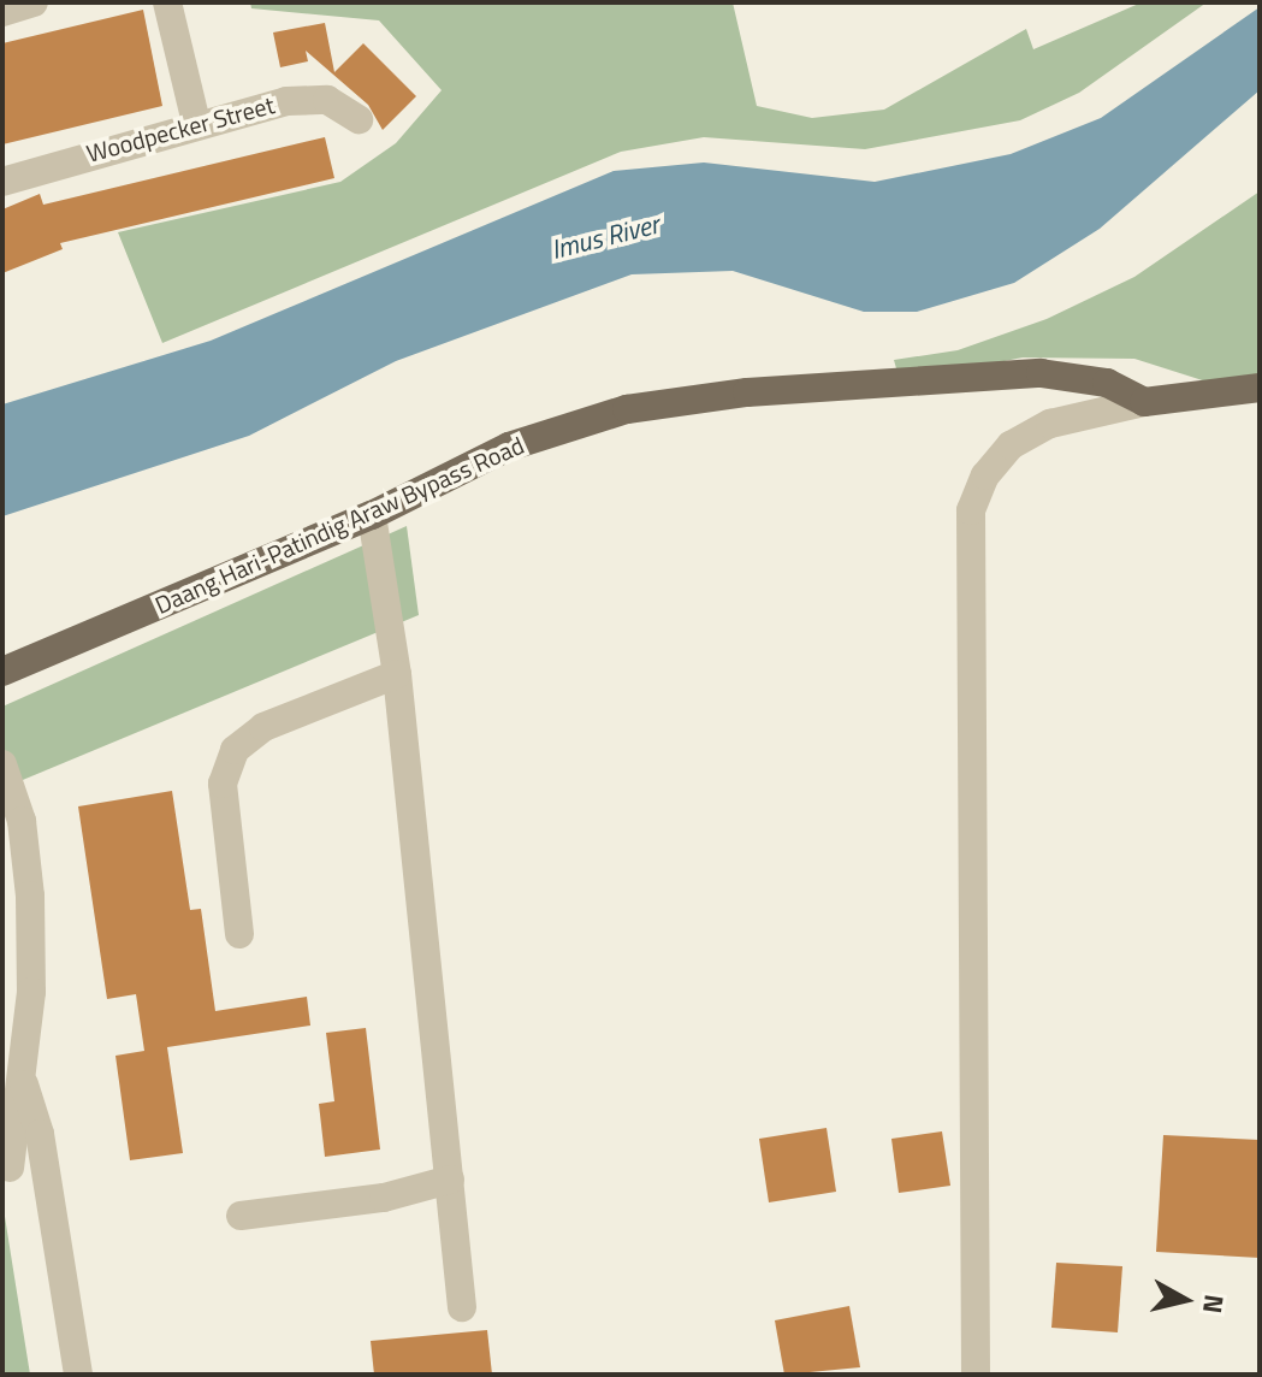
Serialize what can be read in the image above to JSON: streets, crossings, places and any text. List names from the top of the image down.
{
  "streets": {
    "main road": ["Daang Hari-Patindig Araw Bypass Road"],
    "street": ["Woodpecker Street"]
  },
  "water": ["Imus River"],
  "north": "right"
}
